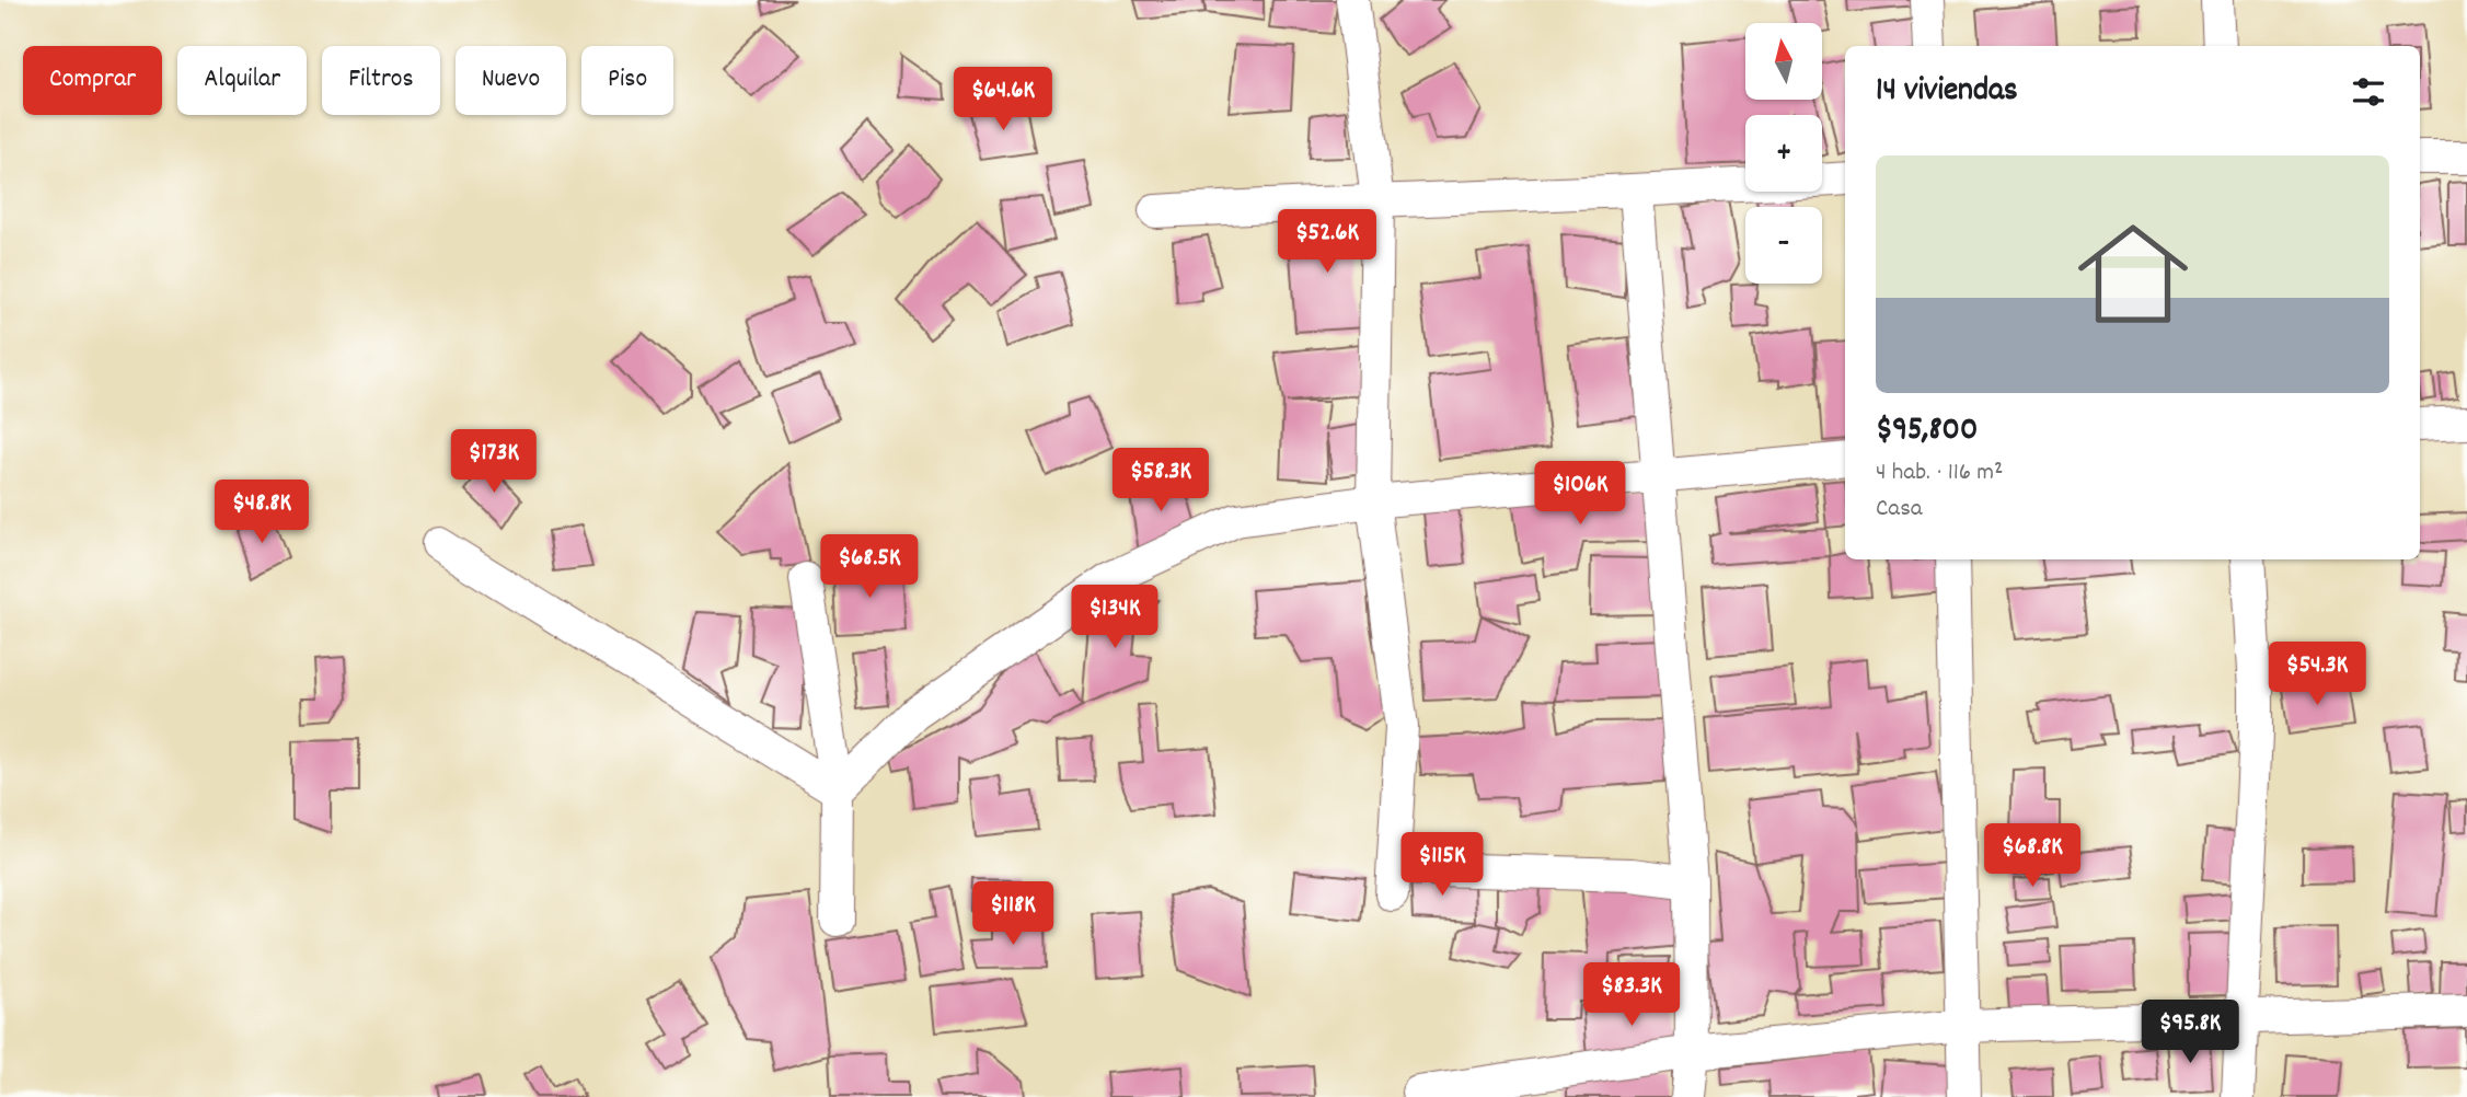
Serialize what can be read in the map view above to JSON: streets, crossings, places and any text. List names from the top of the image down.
{
  "north": "top",
  "page": {
    "map_buttons": ["+", "−"],
    "chip": [
      "Comprar",
      "Alquilar",
      "Filtros",
      "Nuevo",
      "Piso"
    ],
    "heading": "14 viviendas",
    "price": [
      "$64.6K",
      "$52.6K",
      "$173K",
      "$58.3K",
      "$106K",
      "$48.8K",
      "$68.5K",
      "$134K",
      "$54.3K",
      "$68.8K",
      "$115K",
      "$118K",
      "$83.3K",
      "$95.8K"
    ],
    "list": [
      {
        "name": "$95,800",
        "note": "4 hab. · 116 m² · Casa"
      }
    ]
  }
}
